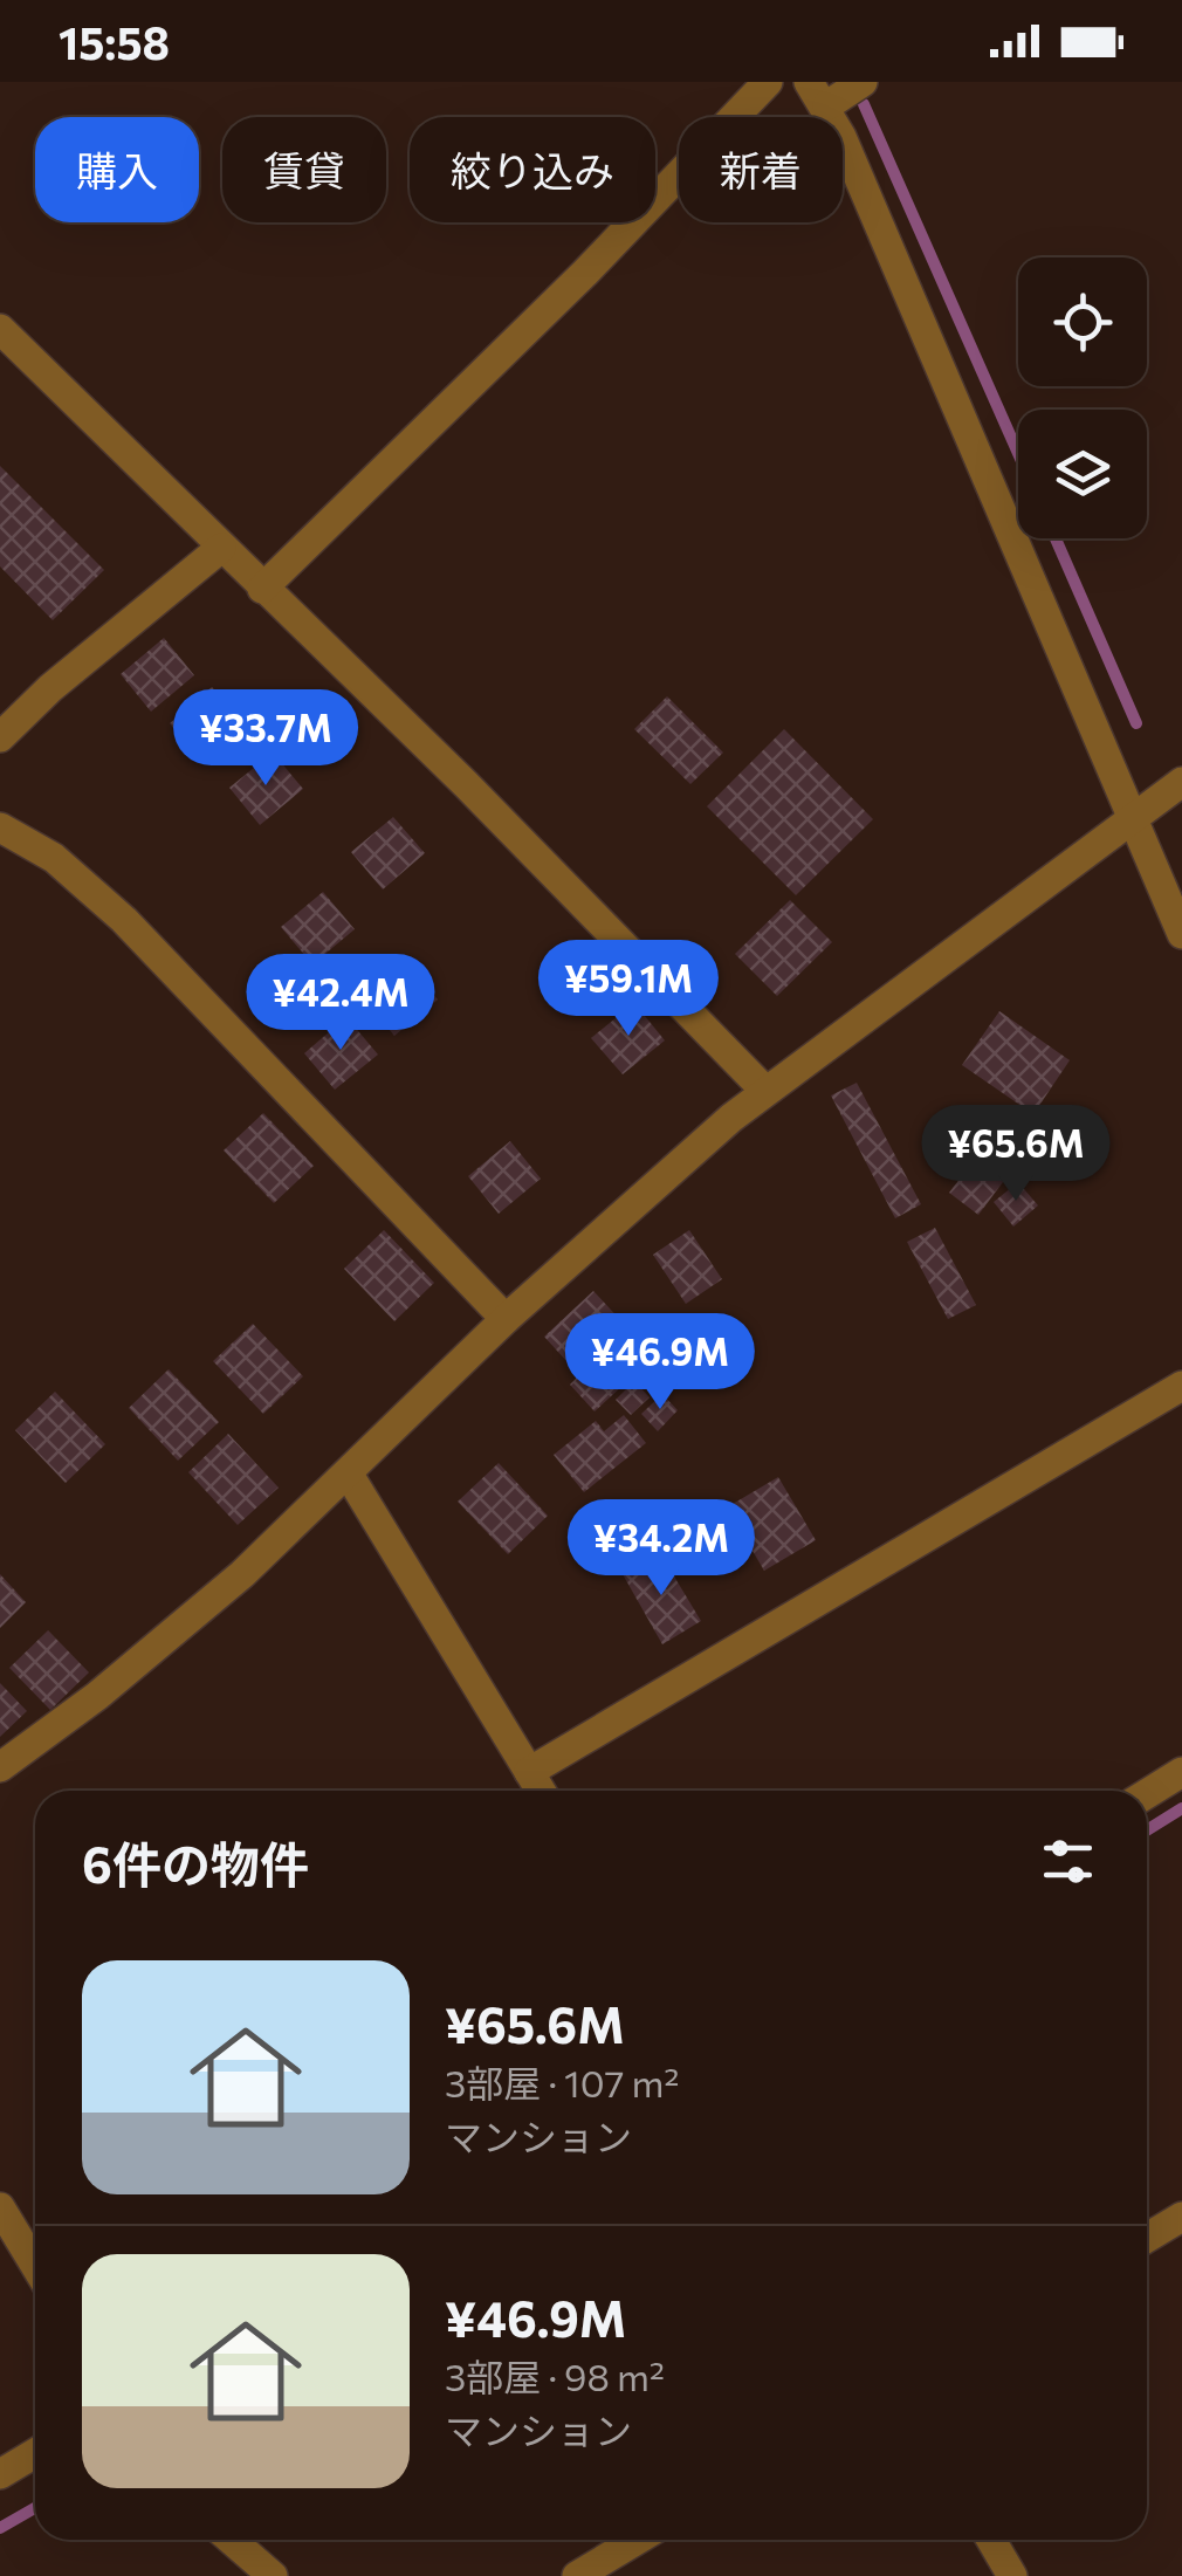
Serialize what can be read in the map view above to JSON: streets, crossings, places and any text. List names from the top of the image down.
{
  "page": {
    "status": "15:58",
    "chip": [
      "購入",
      "賃貸",
      "絞り込み",
      "新着"
    ],
    "price": [
      "¥33.7M",
      "¥59.1M",
      "¥42.4M",
      "¥65.6M",
      "¥46.9M",
      "¥34.2M"
    ],
    "heading": "6件の物件",
    "list": [
      {
        "name": "¥65.6M",
        "note": "3部屋 · 107 m² · マンション"
      },
      {
        "name": "¥46.9M",
        "note": "3部屋 · 98 m² · マンション"
      }
    ]
  }
}
